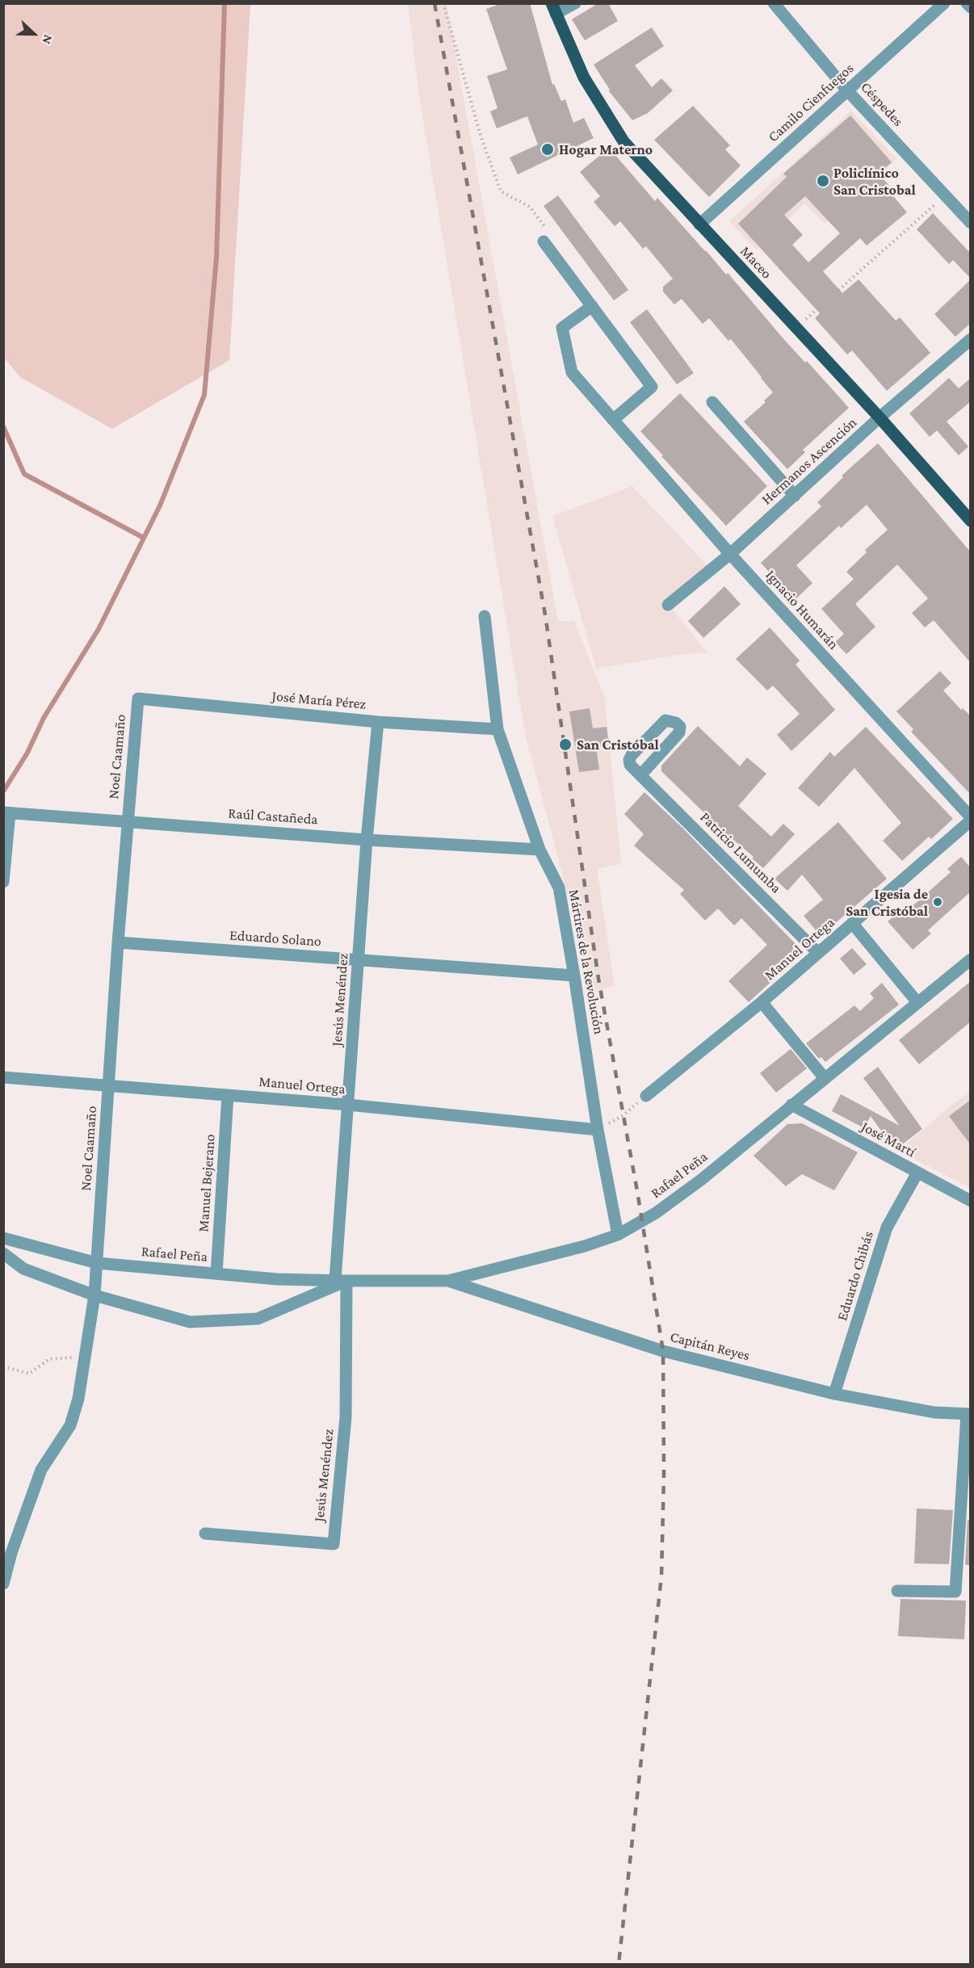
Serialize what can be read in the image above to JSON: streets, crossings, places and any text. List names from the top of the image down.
{
  "streets": {
    "main road": ["Maceo"],
    "street": [
      "Camilo Cienfuegos",
      "Céspedes",
      "Hermanos Ascención",
      "Ignacio Humarán",
      "José María Pérez",
      "Noel Caamaño",
      "Raúl Castañeda",
      "Patricio Lumumba",
      "Eduardo Solano",
      "Manuel Ortega",
      "Mártires de la Revolución",
      "Jesús Menéndez",
      "José Martí",
      "Rafael Peña",
      "Manuel Bejerano",
      "Eduardo Chibás",
      "Capitán Reyes"
    ]
  },
  "crossings": [
    ["Camilo Cienfuegos", "Céspedes"],
    ["Camilo Cienfuegos", "Maceo"],
    ["Maceo", "Hermanos Ascención"],
    ["Hermanos Ascención", "Ignacio Humarán"],
    ["Ignacio Humarán", "Manuel Ortega"],
    ["José María Pérez", "Noel Caamaño"],
    ["José María Pérez", "Mártires de la Revolución"],
    ["José María Pérez", "Jesús Menéndez"],
    ["Noel Caamaño", "Raúl Castañeda"],
    ["Noel Caamaño", "Eduardo Solano"],
    ["Noel Caamaño", "Manuel Ortega"],
    ["Noel Caamaño", "Rafael Peña"],
    ["Raúl Castañeda", "Mártires de la Revolución"],
    ["Raúl Castañeda", "Jesús Menéndez"],
    ["Patricio Lumumba", "Manuel Ortega"],
    ["Eduardo Solano", "Mártires de la Revolución"],
    ["Eduardo Solano", "Jesús Menéndez"],
    ["Manuel Ortega", "Mártires de la Revolución"],
    ["Manuel Ortega", "Jesús Menéndez"],
    ["Manuel Ortega", "Manuel Bejerano"],
    ["Mártires de la Revolución", "Rafael Peña"],
    ["Jesús Menéndez", "Rafael Peña"],
    ["José Martí", "Rafael Peña"],
    ["José Martí", "Eduardo Chibás"],
    ["Rafael Peña", "Manuel Bejerano"],
    ["Rafael Peña", "Capitán Reyes"],
    ["Eduardo Chibás", "Capitán Reyes"]
  ],
  "places": [
    "Hogar Materno",
    "Policlínico San Cristobal",
    "San Cristóbal",
    "Igesia de San Cristóbal"
  ],
  "north": "right"
}
